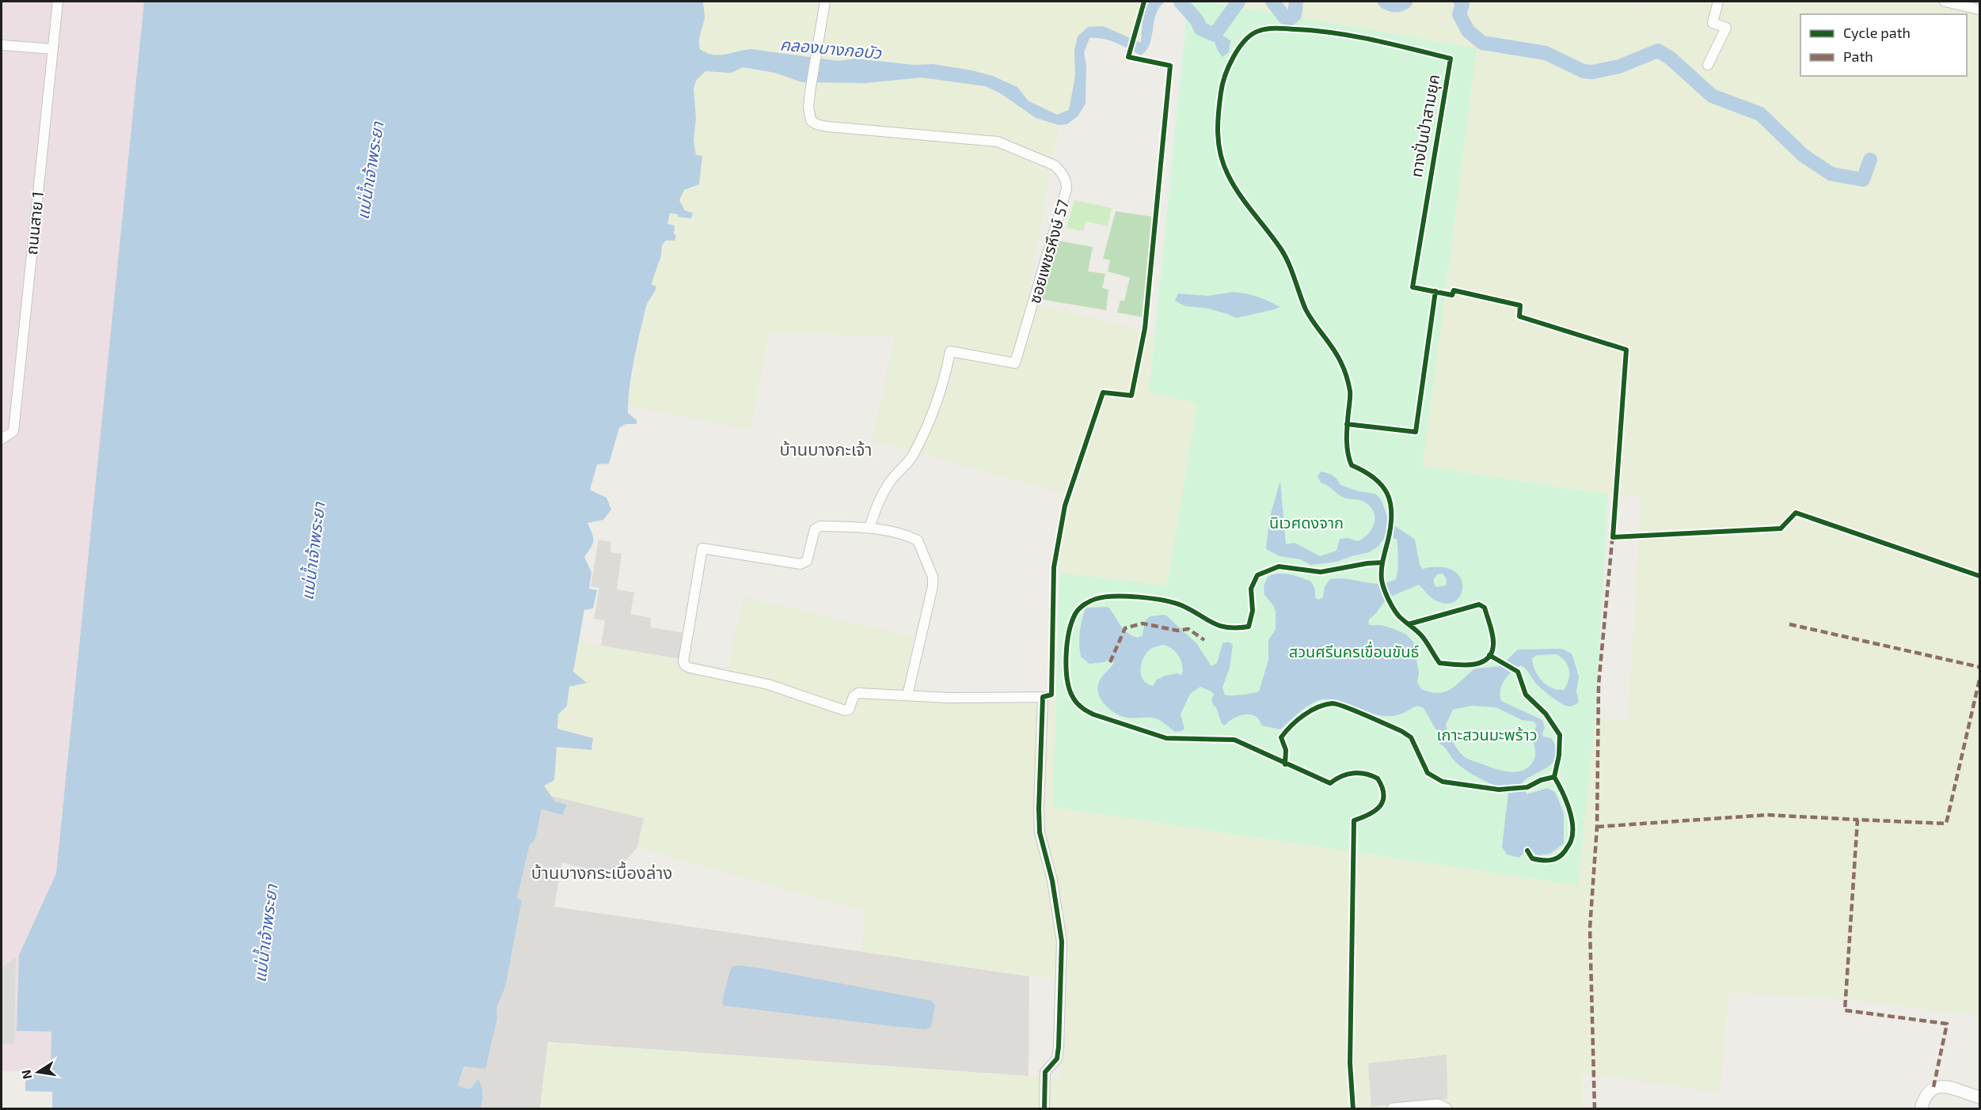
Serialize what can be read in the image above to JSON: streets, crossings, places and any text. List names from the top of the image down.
{
  "streets": {
    "street": ["ถนนสาย 1", "ซอยเพชรหึงษ์ 57"],
    "cycle path": ["ทางปั่นป่าสามยุค"]
  },
  "districts": ["บ้านบางกะเจ้า", "บ้านบางกระเบื้องล่าง"],
  "water": ["คลองบางกอบัว", "แม่น้ำเจ้าพระยา"],
  "parks": ["นิเวศดงจาก", "สวนศรีนครเขื่อนขันธ์", "เกาะสวนมะพร้าว"],
  "legend": ["Cycle path", "Path"],
  "north": "left"
}
